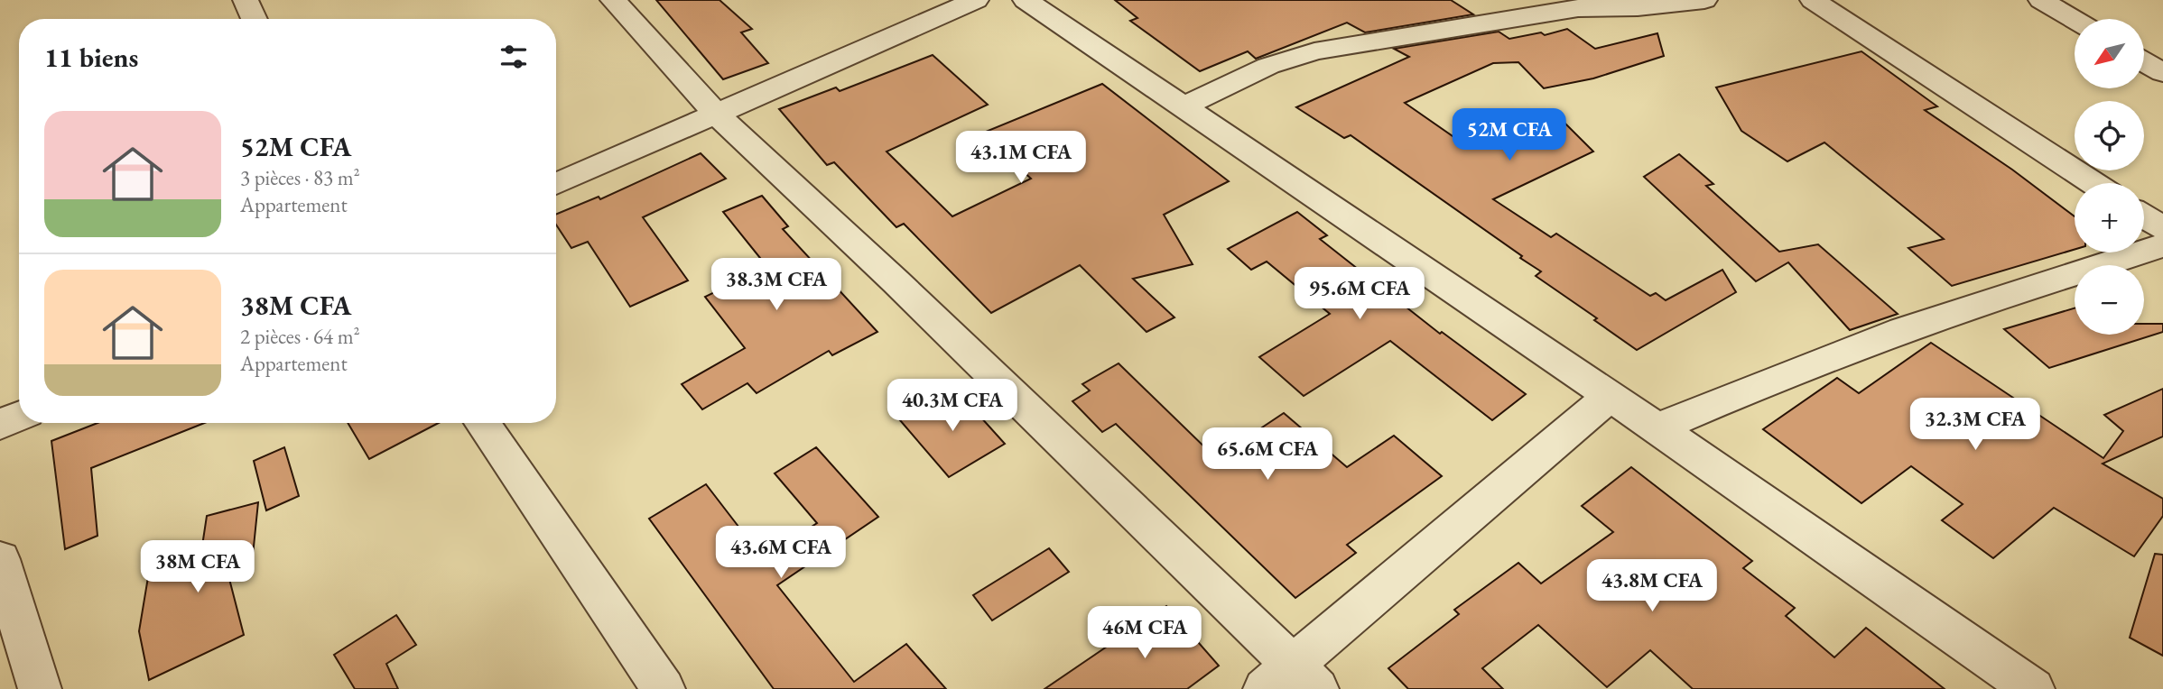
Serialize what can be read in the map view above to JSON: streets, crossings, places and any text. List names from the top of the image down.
{
  "north": "bottom left",
  "page": {
    "map_buttons": ["+", "−"],
    "heading": "11 biens",
    "list": [
      {
        "name": "52M CFA",
        "note": "3 pièces · 83 m² · Appartement"
      },
      {
        "name": "38M CFA",
        "note": "2 pièces · 64 m² · Appartement"
      }
    ],
    "price": [
      "52M CFA",
      "43.1M CFA",
      "38.3M CFA",
      "95.6M CFA",
      "40.3M CFA",
      "32.3M CFA",
      "65.6M CFA",
      "43.6M CFA",
      "38M CFA",
      "43.8M CFA",
      "46M CFA"
    ]
  }
}
